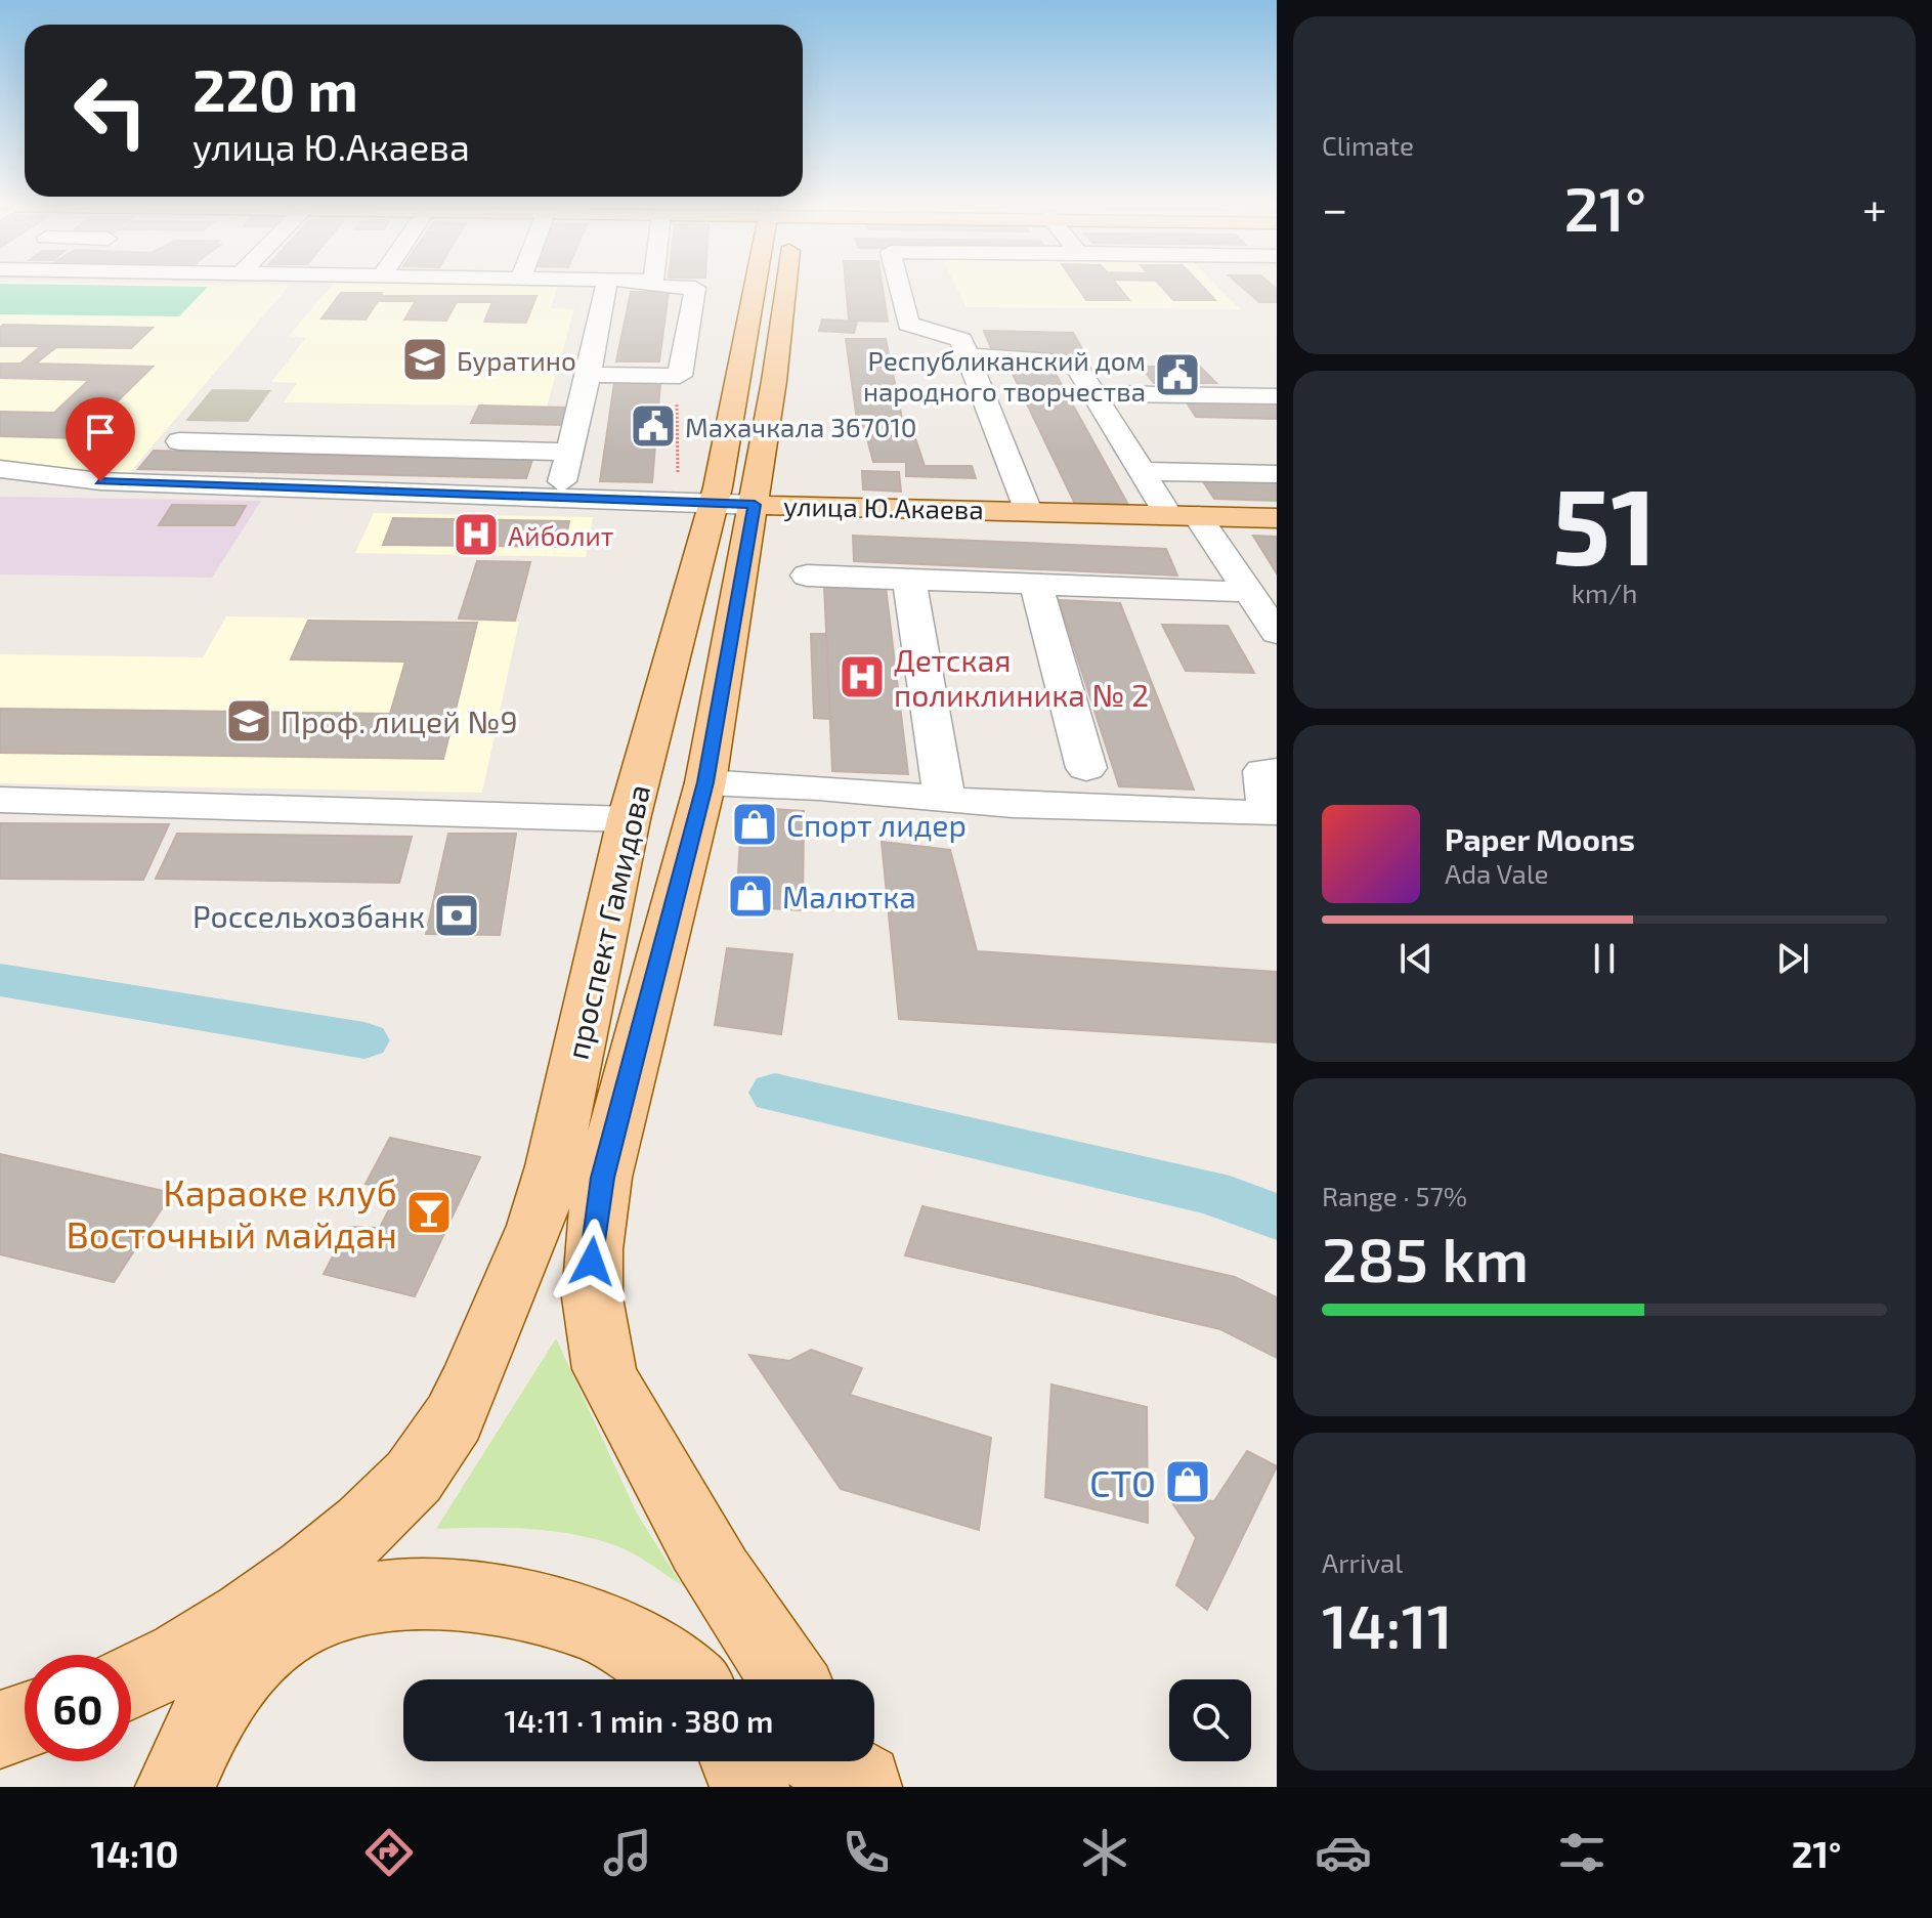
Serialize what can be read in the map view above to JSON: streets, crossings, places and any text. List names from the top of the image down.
{
  "streets": {
    "main road": ["улица Ю.Акаева", "проспект Гамидова"]
  },
  "crossings": [
    ["улица Ю.Акаева", "проспект Гамидова"]
  ],
  "places": {
    "school or university": ["Буратино", "Проф. лицей №9"],
    "public building": ["Республиканский дом народного творчества", "Махачкала 367010"],
    "hospital": ["Айболит", "Детская поликлиника № 2"],
    "shop": ["Спорт лидер", "Малютка", "СТО"],
    "bank": ["Россельхозбанк"],
    "bar": ["Караоке клуб Восточный майдан"]
  },
  "page": {
    "tile": [
      "Climate",
      ["51", "km/h"],
      ["Range · 57%", "285 km"],
      ["Arrival", "14:11"]
    ],
    "turn": ["220 m", "улица Ю.Акаева"],
    "heat": ["−", "21°", "+"],
    "song": ["Paper Moons", "Ada Vale"],
    "limit": "60",
    "trip": "14:11 · 1 min · 380 m",
    "tabs": ["14:10", "21°"]
  }
}
